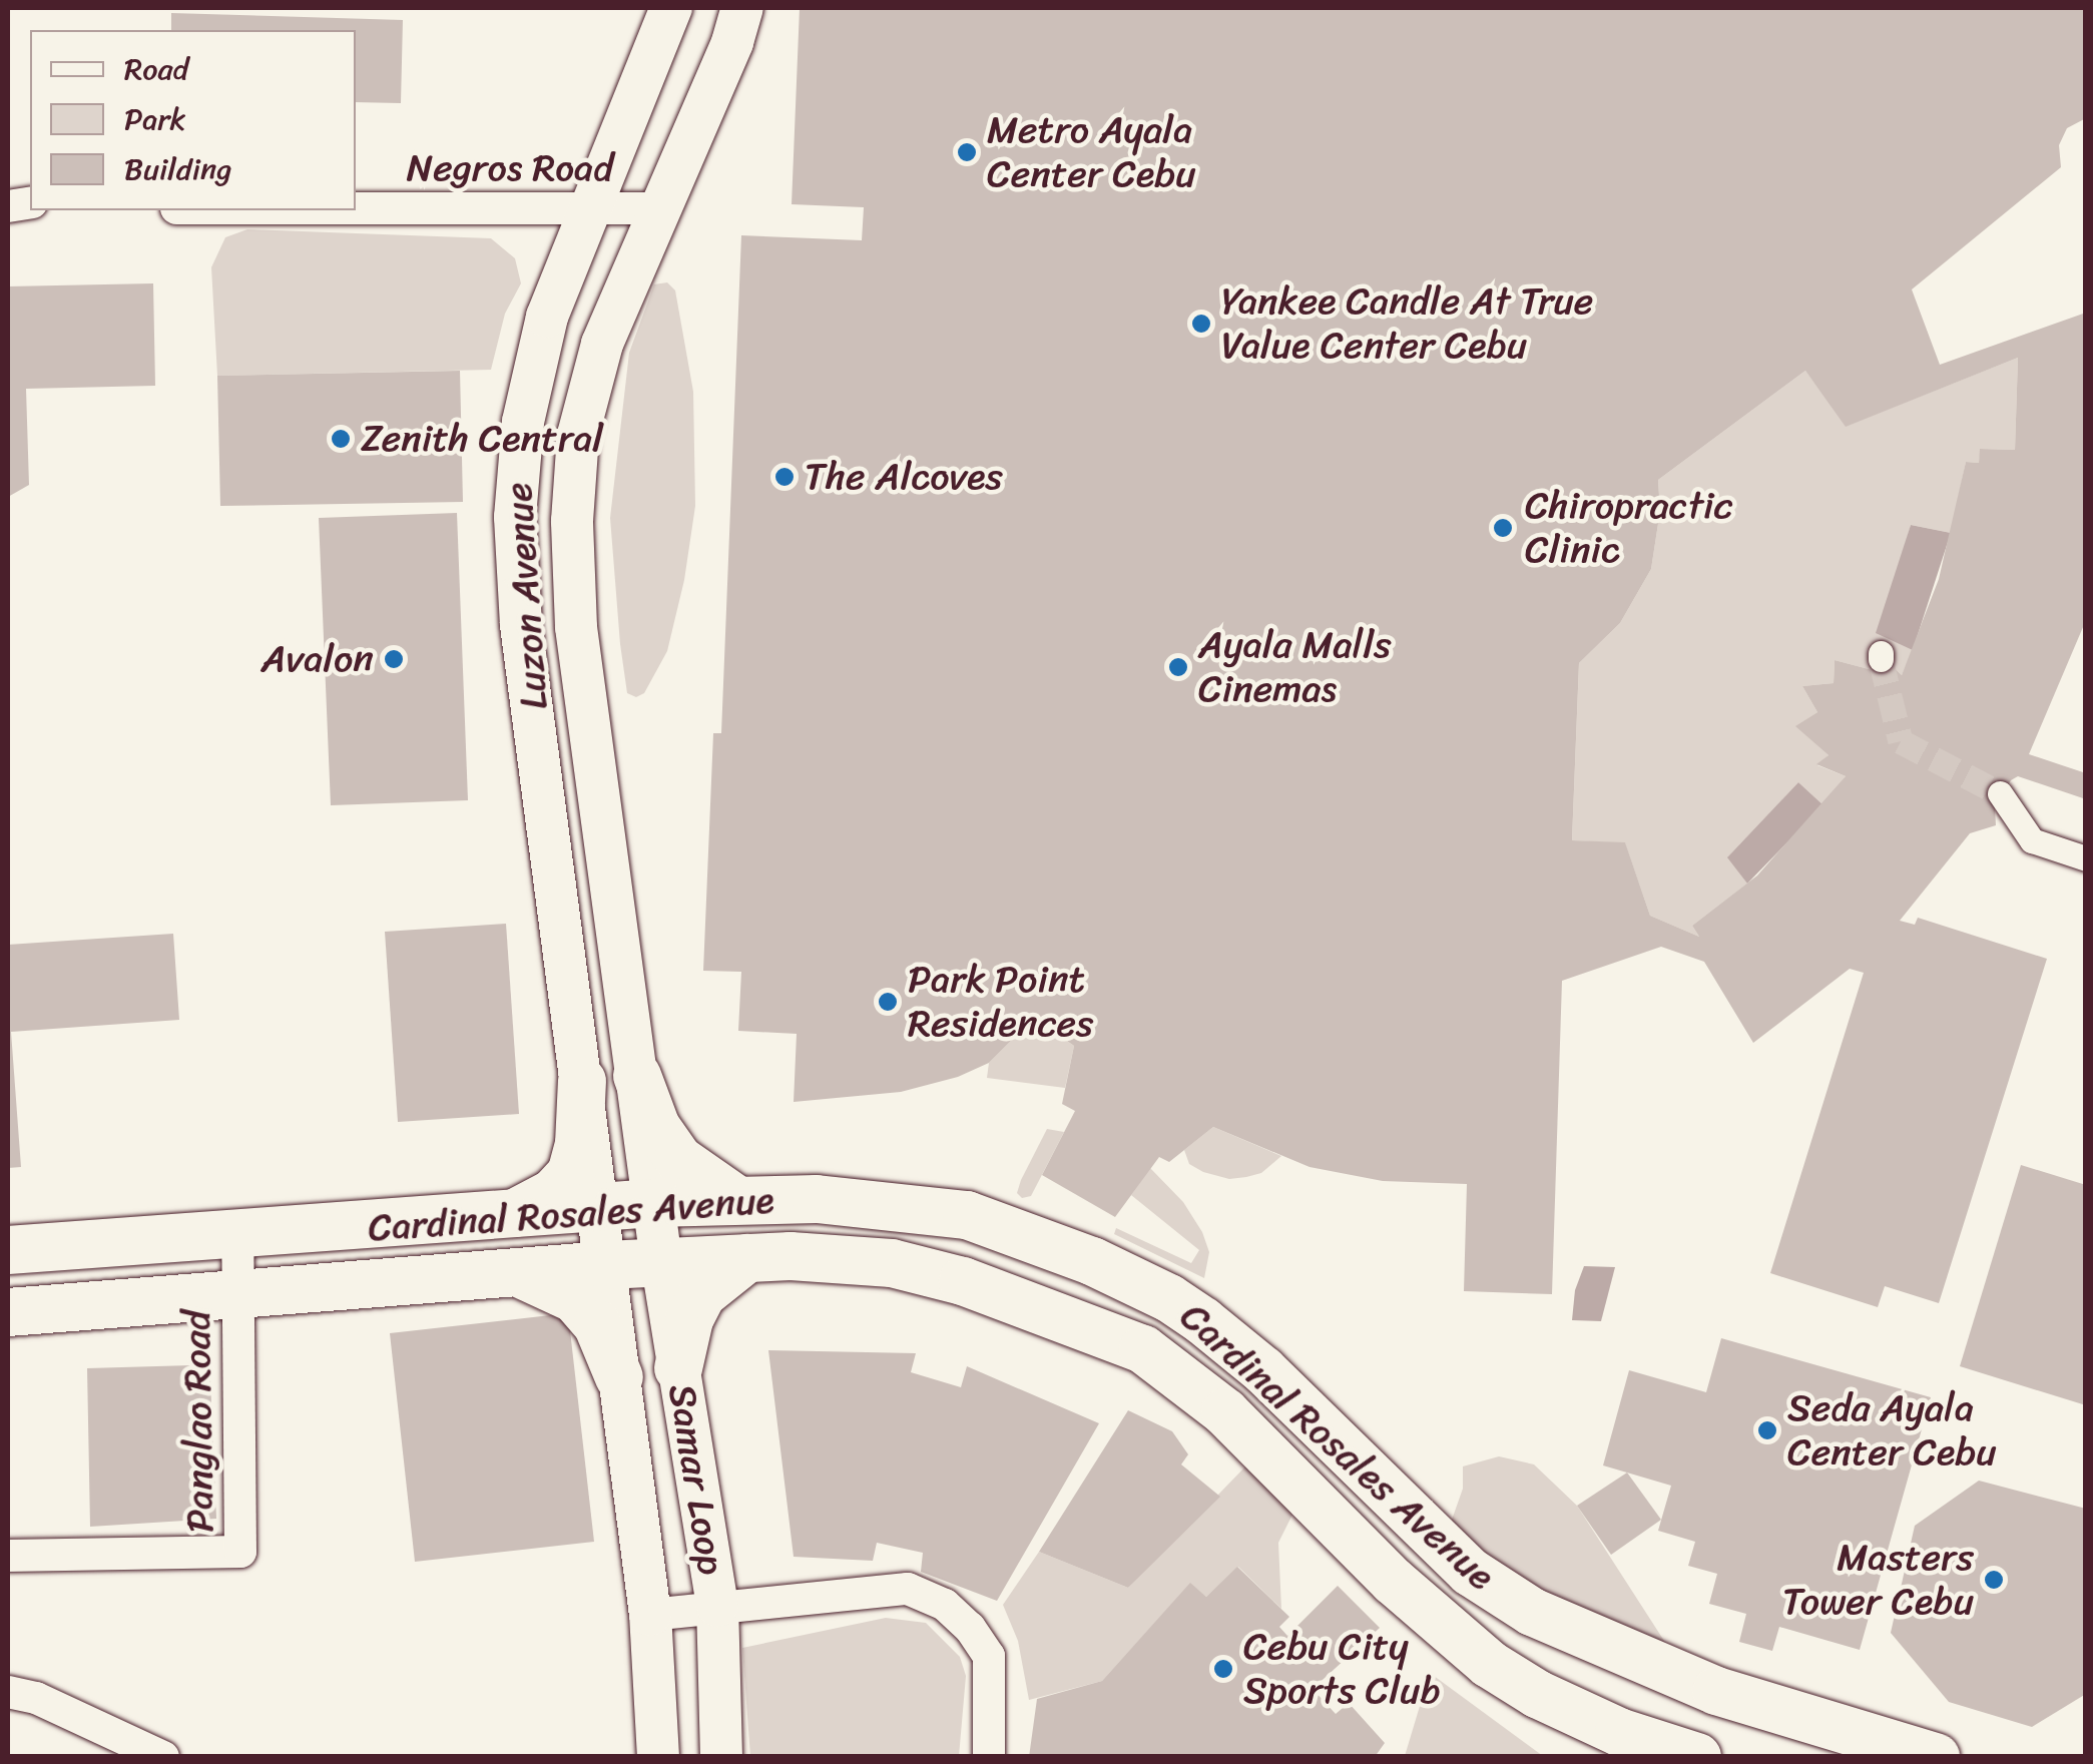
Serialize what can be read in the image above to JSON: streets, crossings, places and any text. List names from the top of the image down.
{
  "streets": {
    "main road": ["Cardinal Rosales Avenue"],
    "street": [
      "Negros Road",
      "Luzon Avenue",
      "Panglao Road",
      "Samar Loop"
    ]
  },
  "crossings": [
    ["Negros Road", "Luzon Avenue"],
    ["Luzon Avenue", "Cardinal Rosales Avenue"],
    ["Luzon Avenue", "Samar Loop"],
    ["Cardinal Rosales Avenue", "Panglao Road"],
    ["Cardinal Rosales Avenue", "Samar Loop"]
  ],
  "places": [
    "Metro Ayala Center Cebu",
    "Yankee Candle At True Value Center Cebu",
    "Zenith Central",
    "The Alcoves",
    "Chiropractic Clinic",
    "Avalon",
    "Ayala Malls Cinemas",
    "Park Point Residences",
    "Seda Ayala Center Cebu",
    "Masters Tower Cebu",
    "Cebu City Sports Club"
  ],
  "legend": ["Road", "Park", "Building"]
}
